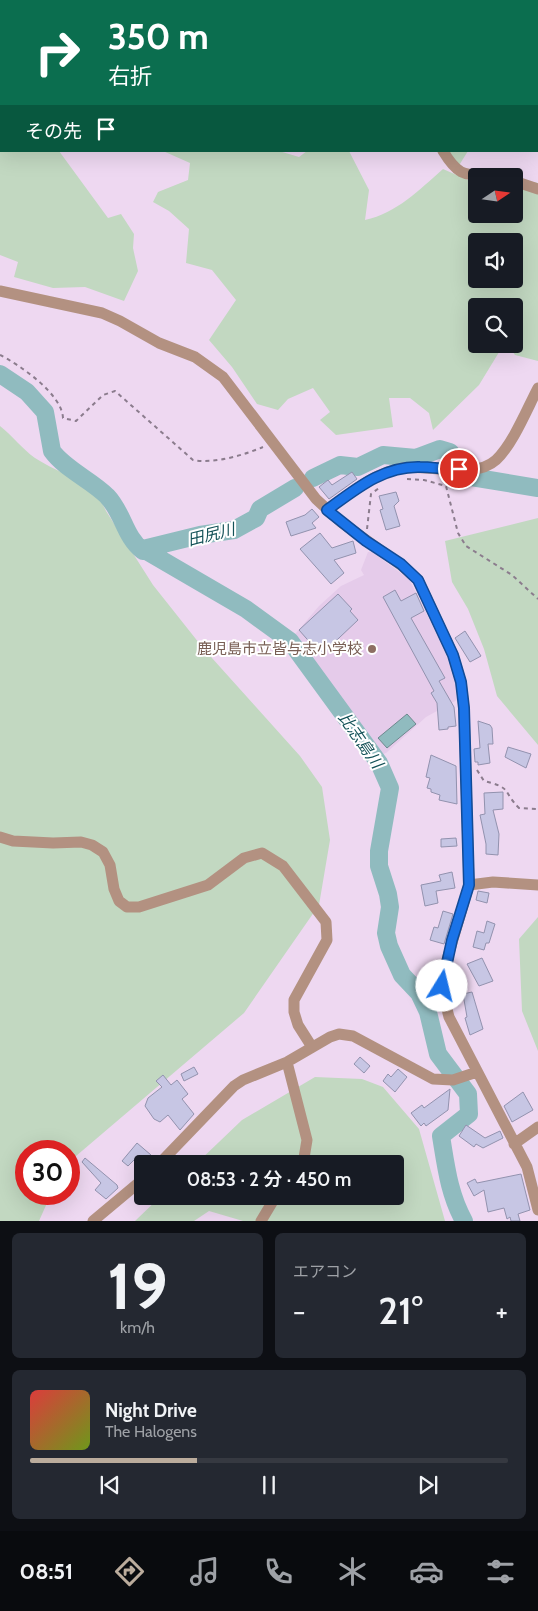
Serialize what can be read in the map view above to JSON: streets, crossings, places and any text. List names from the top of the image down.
{
  "water": ["田尻川", "比志島川"],
  "places": ["鹿児島市立皆与志小学校"],
  "north": "right",
  "page": {
    "turn": ["350 m", "右折"],
    "then": "その先",
    "limit": "30",
    "trip": "08:53 · 2 分 · 450 m",
    "tile": [
      ["19", "km/h"],
      "エアコン"
    ],
    "heat": ["−", "21°", "+"],
    "song": ["Night Drive", "The Halogens"],
    "tabs": "08:51"
  }
}
